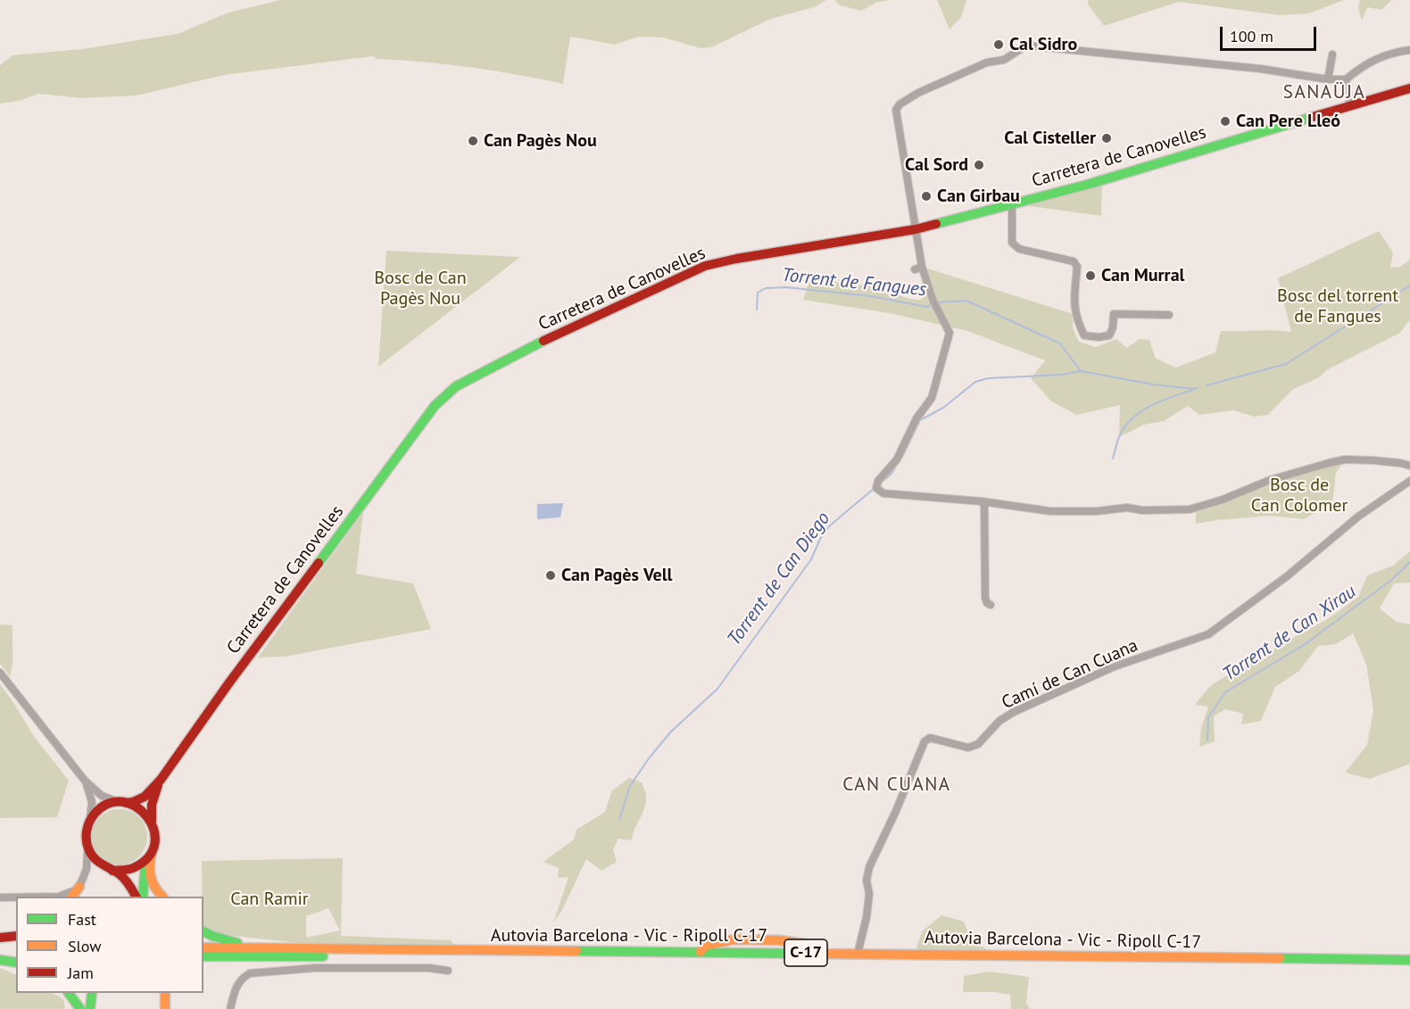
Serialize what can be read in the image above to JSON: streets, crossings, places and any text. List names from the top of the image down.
{
  "streets": {
    "main road": ["Carretera de Canovelles", "Autovia Barcelona - Vic - Ripoll C-17", "C-17"],
    "street": ["Camí de Can Cuana"]
  },
  "crossings": [
    ["Camí de Can Cuana", "Autovia Barcelona - Vic - Ripoll C-17"]
  ],
  "districts": ["SANAÜJA", "CAN CUANA"],
  "water": ["Torrent de Fangues", "Torrent de Can Diego", "Torrent de Can Xirau"],
  "parks": [
    "Bosc de Can Pagès Nou",
    "Bosc del torrent de Fangues",
    "Bosc de Can Colomer",
    "Can Ramir"
  ],
  "places": [
    "Cal Sidro",
    "Can Pere Lleó",
    "Cal Cisteller",
    "Can Pagès Nou",
    "Cal Sord",
    "Can Girbau",
    "Can Murral",
    "Can Pagès Vell"
  ],
  "legend": ["Fast", "Slow", "Jam"],
  "scale_bar": "100 m"
}
